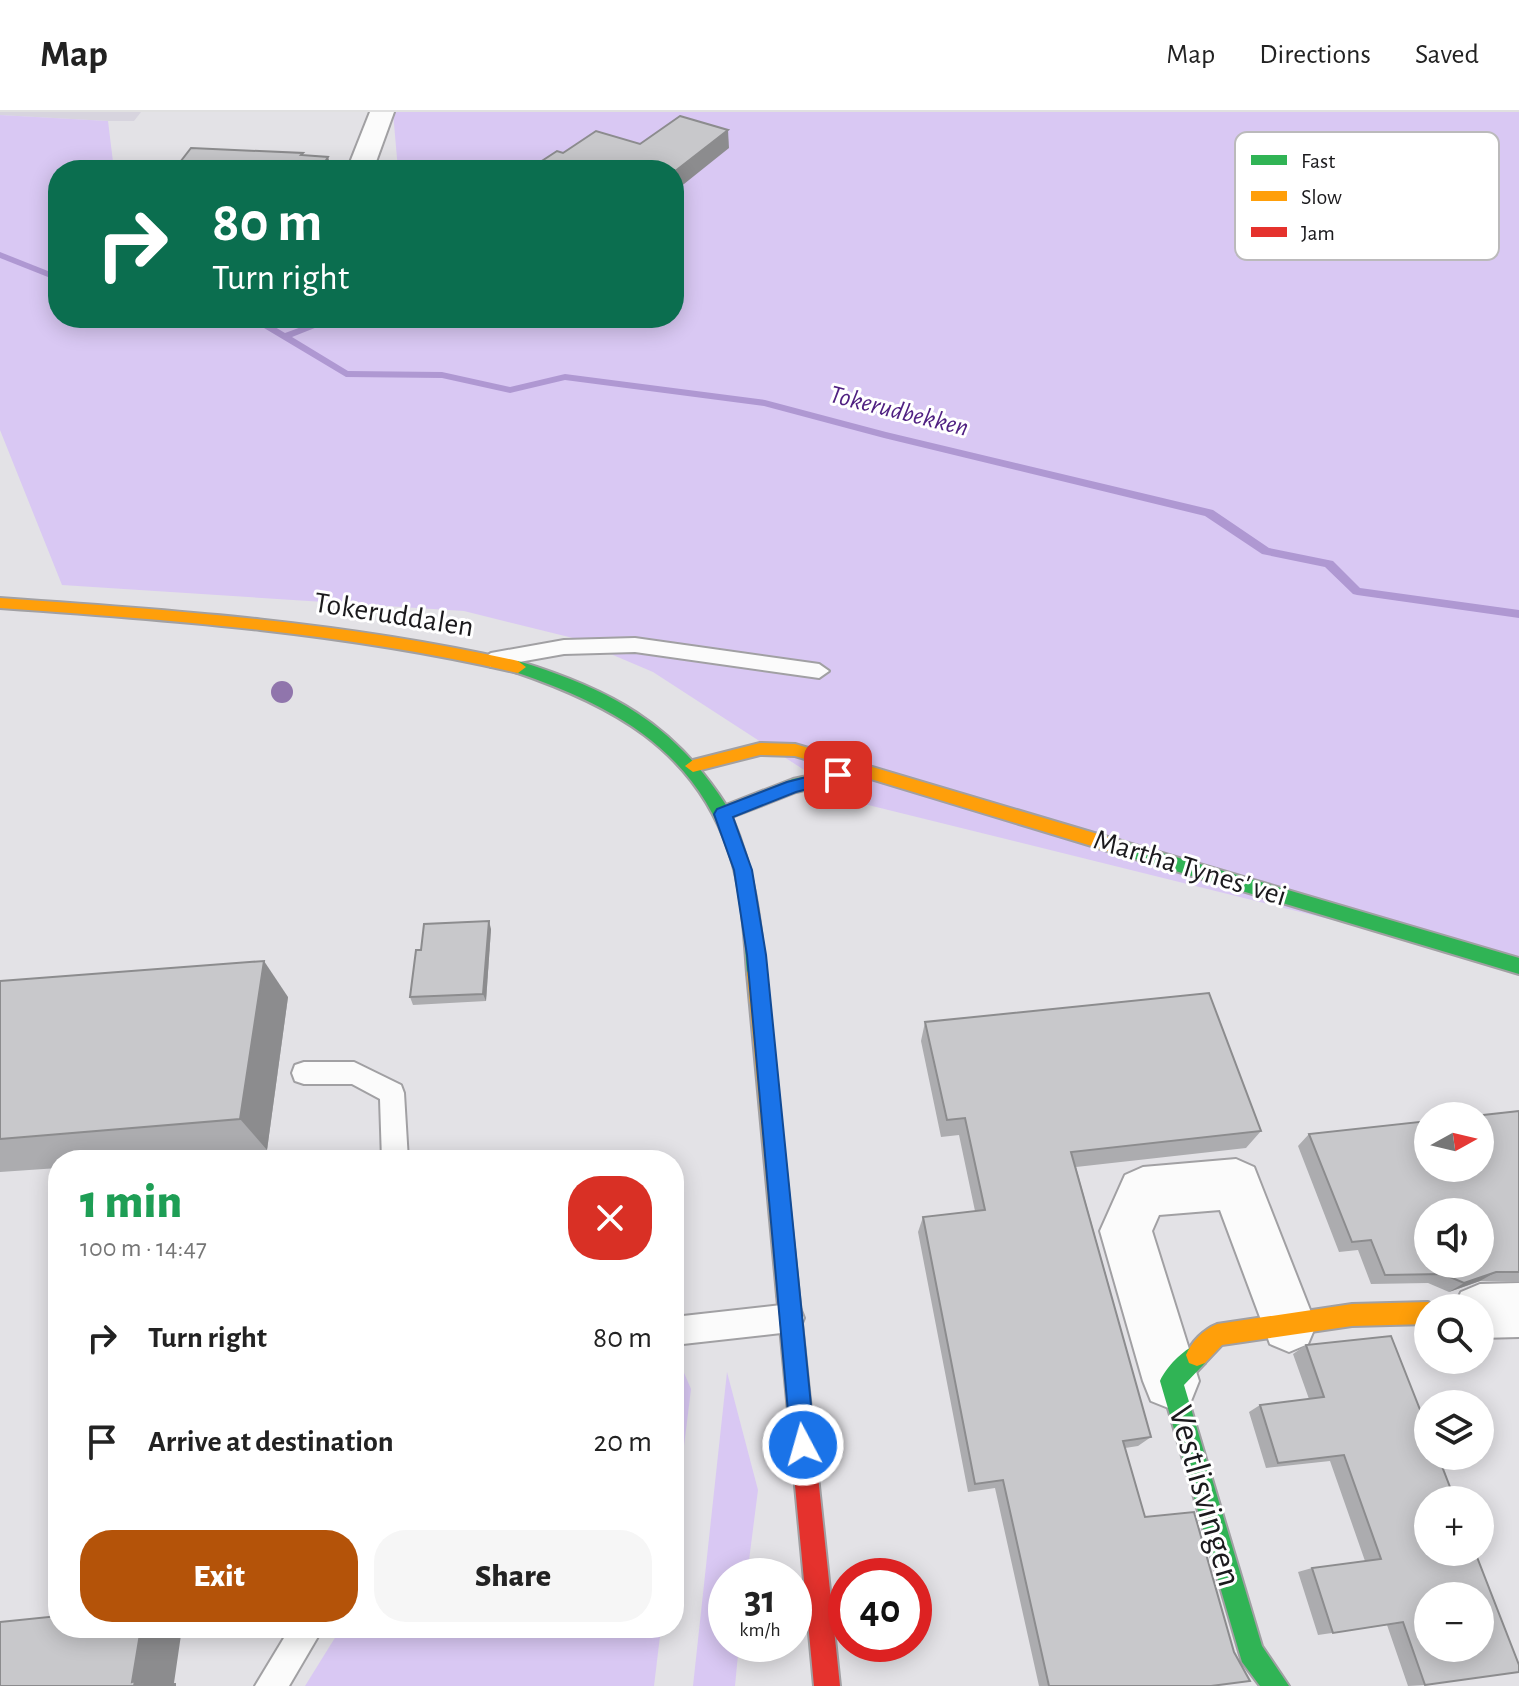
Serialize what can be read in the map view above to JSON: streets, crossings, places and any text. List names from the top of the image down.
{
  "streets": {
    "street": ["Tokeruddalen", "Martha Tynes' vei", "Vestlisvingen"]
  },
  "crossings": [
    ["Tokeruddalen", "Martha Tynes' vei"]
  ],
  "water": ["Tokerudbekken"],
  "legend": ["Fast", "Slow", "Jam"],
  "north": "right",
  "page": {
    "header": "Map",
    "nav": ["Map", "Directions", "Saved"],
    "turn": ["80 m", "Turn right"],
    "map_buttons": ["+", "−"],
    "heading": ["1 min", "100 m · 14:47"],
    "list": [
      {
        "name": "Turn right",
        "value": "80 m"
      },
      {
        "name": "Arrive at destination",
        "value": "20 m"
      }
    ],
    "buttons": ["Exit", "Share"],
    "speed": "31 km/h",
    "limit": "40"
  }
}
